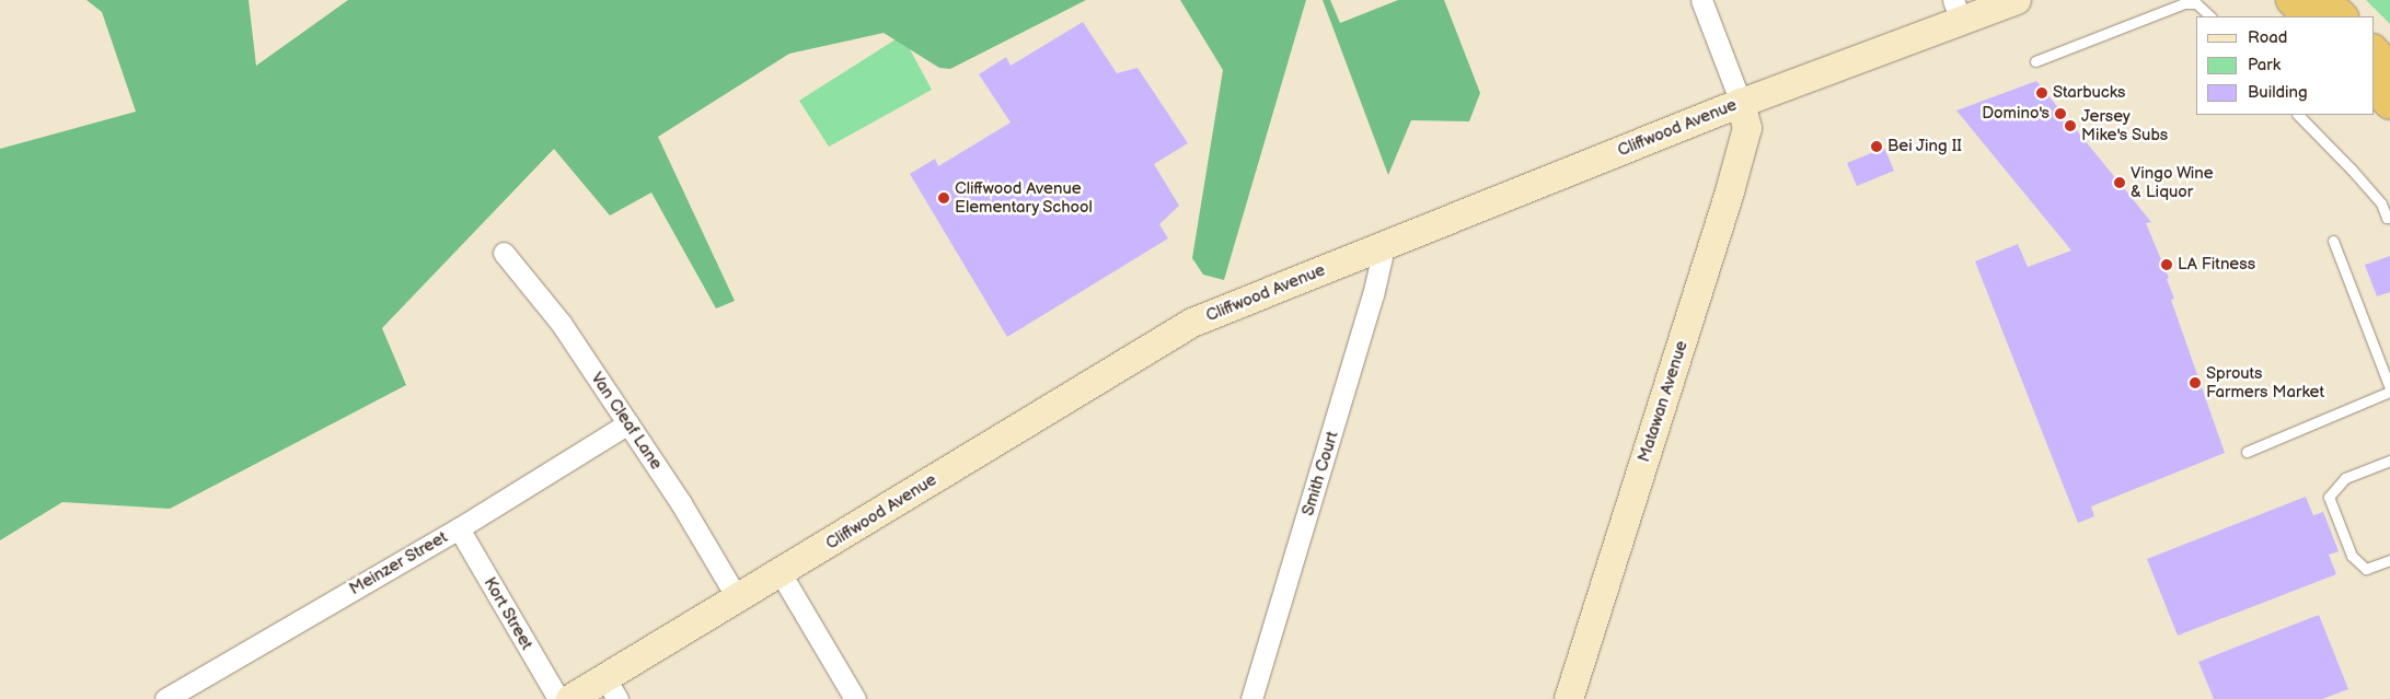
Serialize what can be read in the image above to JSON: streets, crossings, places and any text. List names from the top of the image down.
{
  "streets": {
    "main road": ["Cliffwood Avenue", "Matawan Avenue"],
    "street": [
      "Van Cleaf Lane",
      "Smith Court",
      "Meinzer Street",
      "Kort Street"
    ]
  },
  "crossings": [
    ["Cliffwood Avenue", "Matawan Avenue"],
    ["Cliffwood Avenue", "Van Cleaf Lane"],
    ["Cliffwood Avenue", "Smith Court"],
    ["Van Cleaf Lane", "Meinzer Street"],
    ["Meinzer Street", "Kort Street"]
  ],
  "places": [
    "Starbucks",
    "Domino's",
    "Jersey Mike's Subs",
    "Bei Jing II",
    "Vingo Wine & Liquor",
    "Cliffwood Avenue Elementary School",
    "LA Fitness",
    "Sprouts Farmers Market"
  ],
  "legend": ["Road", "Park", "Building"]
}
